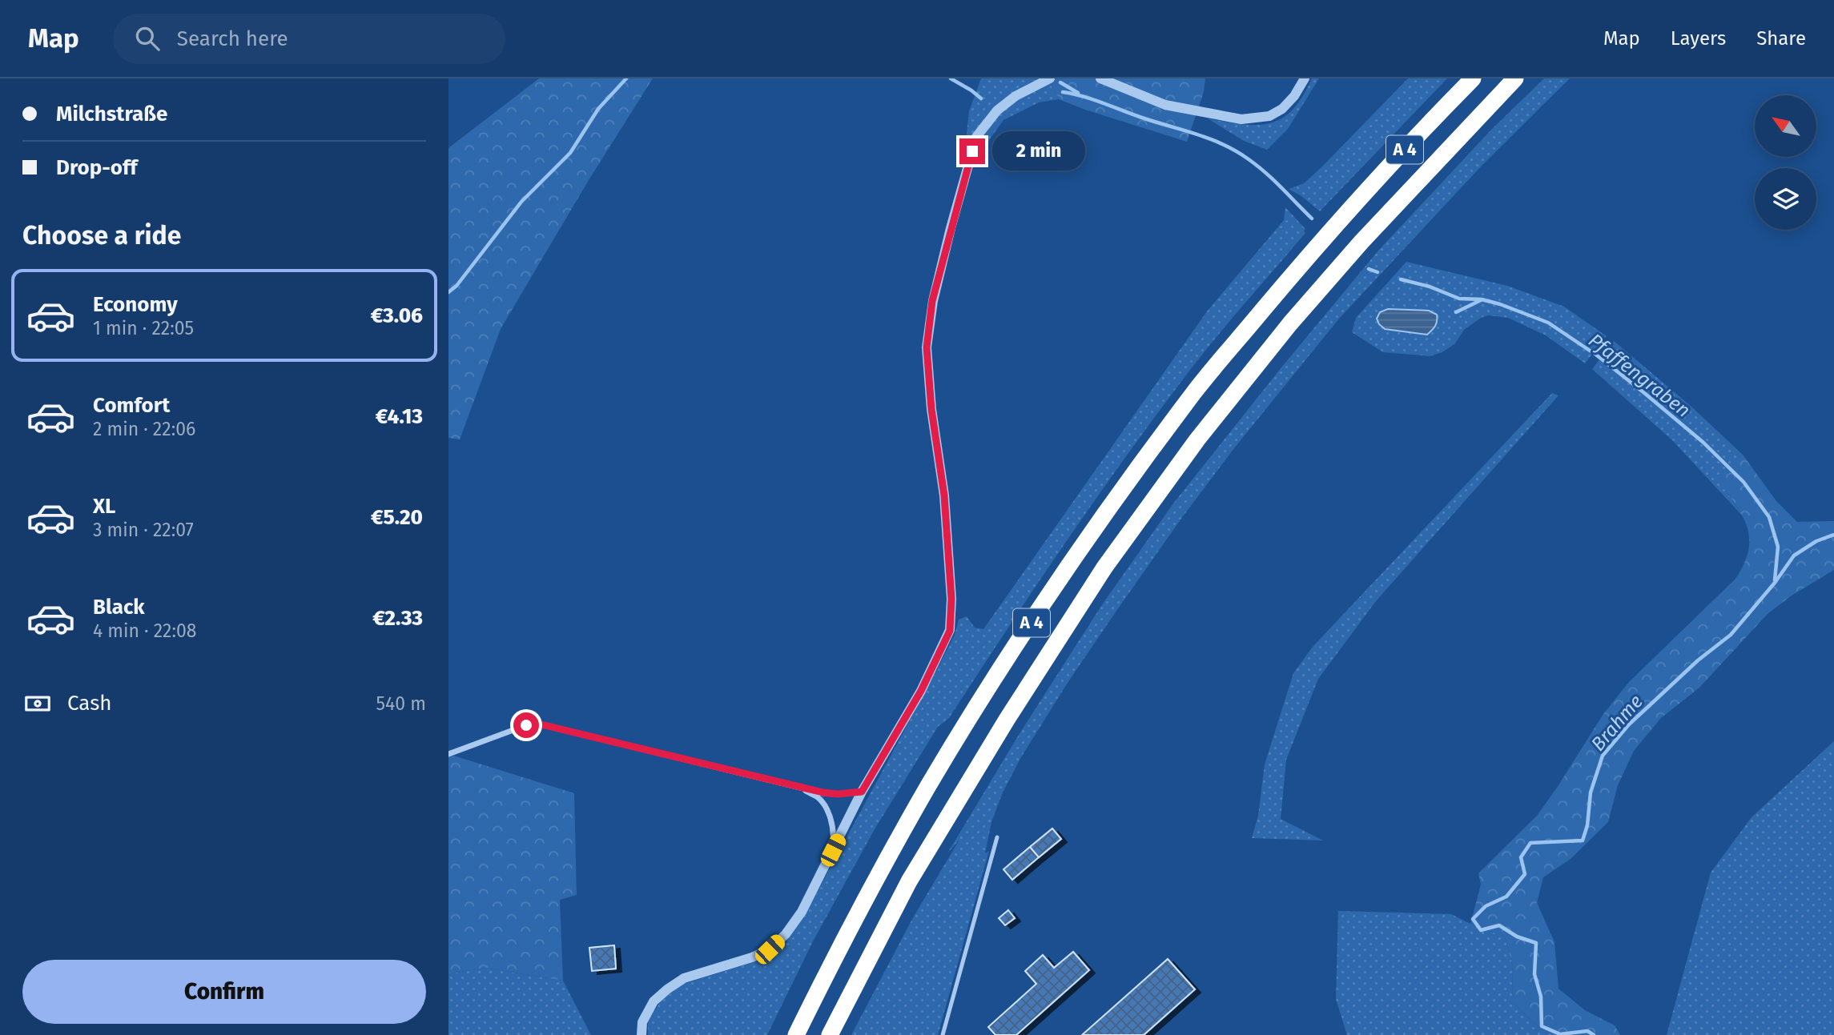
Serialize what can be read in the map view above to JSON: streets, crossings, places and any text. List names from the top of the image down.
{
  "streets": {
    "highway": ["A 4"]
  },
  "water": ["Pfaffengraben", "Brahme"],
  "north": "top left",
  "page": {
    "header": "Map",
    "search": "Search here",
    "nav": ["Map", "Layers", "Share"],
    "banner": ["Milchstraße", "Drop-off"],
    "bubble": "2 min",
    "heading": "Choose a ride",
    "list": [
      {
        "name": "Economy",
        "note": "1 min · 22:05",
        "value": "€3.06"
      },
      {
        "name": "Comfort",
        "note": "2 min · 22:06",
        "value": "€4.13"
      },
      {
        "name": "XL",
        "note": "3 min · 22:07",
        "value": "€5.20"
      },
      {
        "name": "Black",
        "note": "4 min · 22:08",
        "value": "€2.33"
      }
    ],
    "pay": ["Cash", "540 m"],
    "buttons": "Confirm"
  }
}
